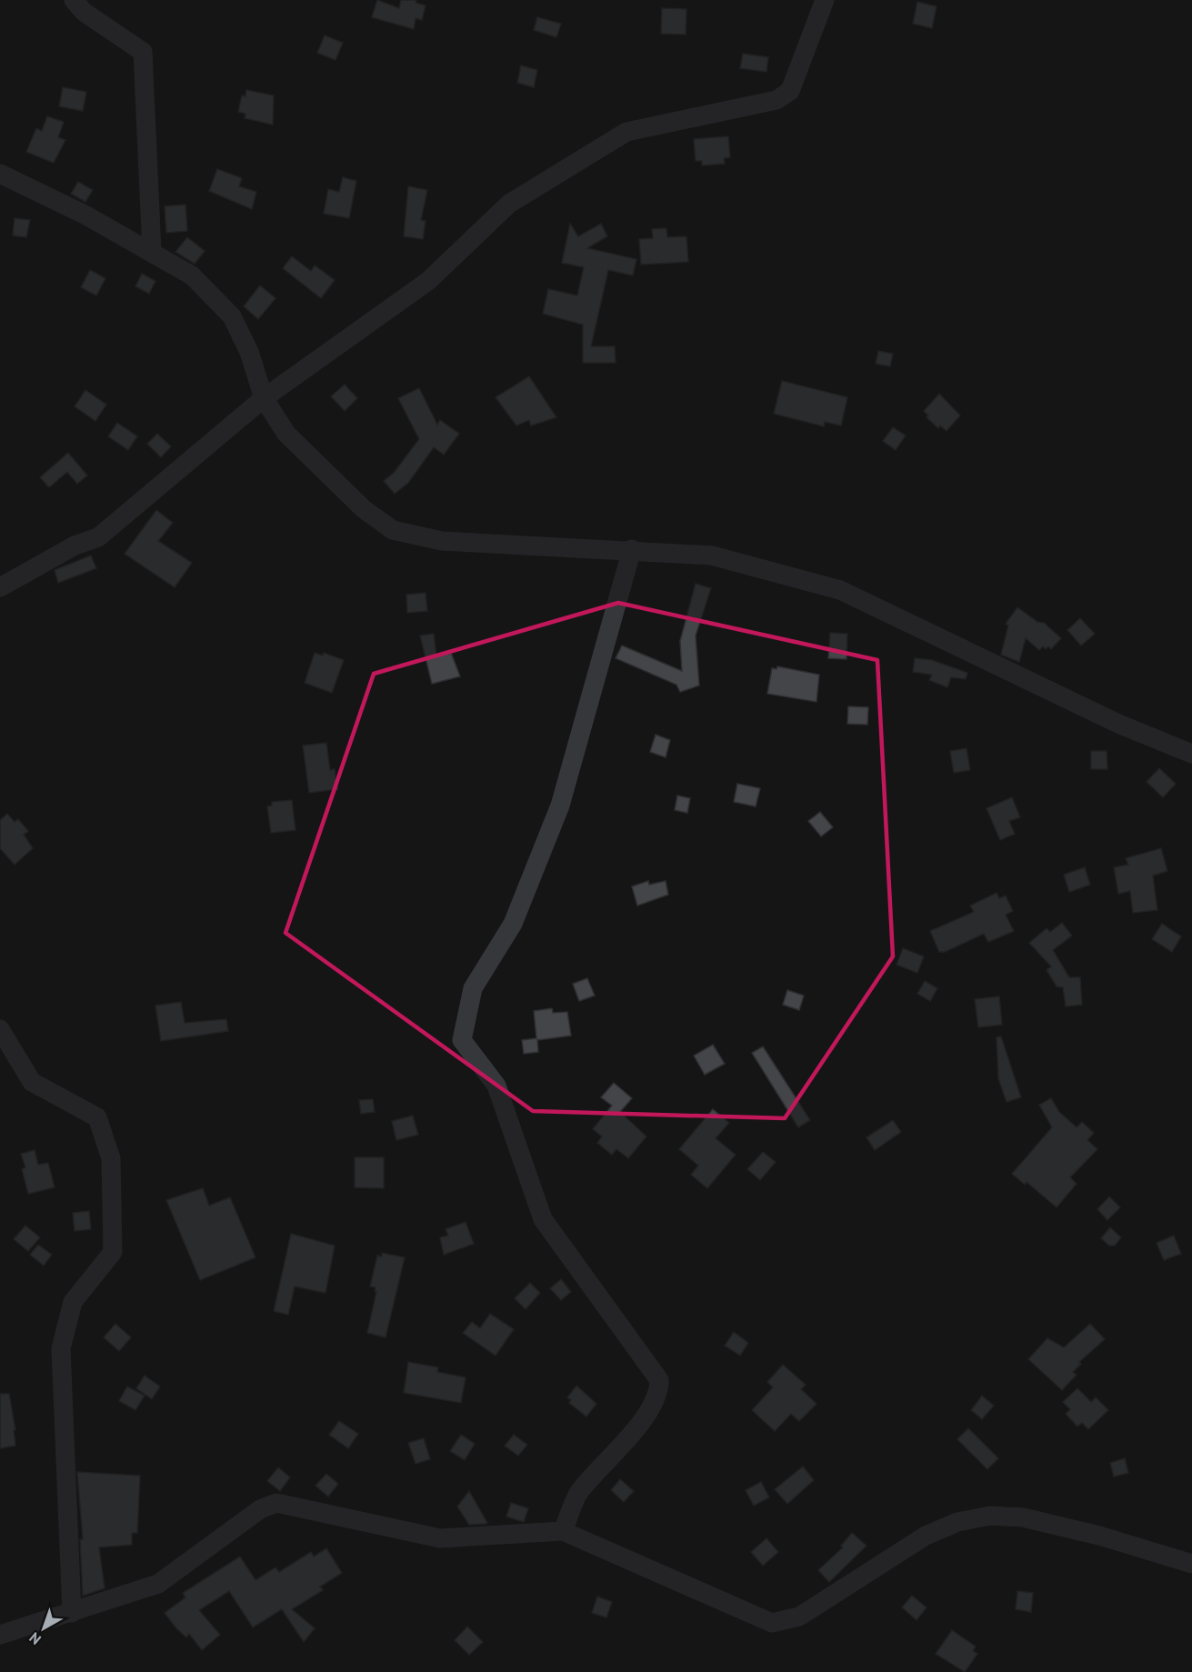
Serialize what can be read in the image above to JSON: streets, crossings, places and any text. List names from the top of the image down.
{
  "north": "bottom left"
}
